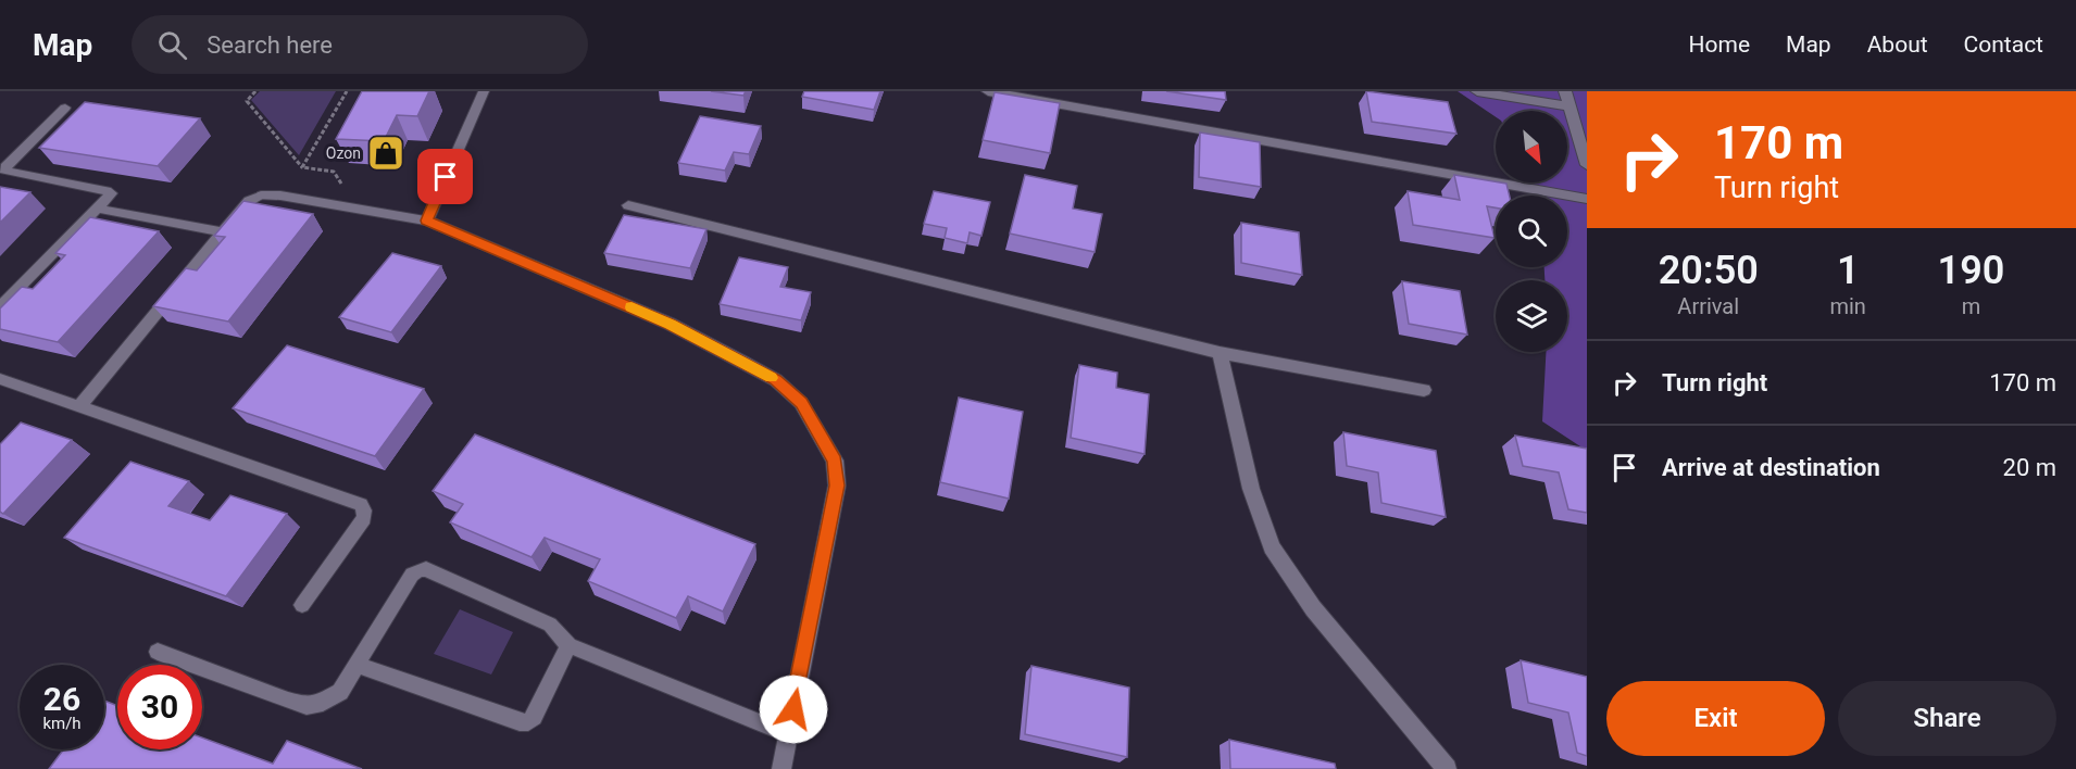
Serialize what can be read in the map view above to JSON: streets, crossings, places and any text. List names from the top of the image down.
{
  "places": {
    "shop": ["Ozon"]
  },
  "north": "bottom right",
  "page": {
    "header": "Map",
    "search": "Search here",
    "nav": [
      "Home",
      "Map",
      "About",
      "Contact"
    ],
    "turn": ["170 m", "Turn right"],
    "eta": [
      "20:50",
      "Arrival",
      "1",
      "min",
      "190",
      "m"
    ],
    "list": [
      {
        "name": "Turn right",
        "value": "170 m"
      },
      {
        "name": "Arrive at destination",
        "value": "20 m"
      }
    ],
    "speed": "26 km/h",
    "limit": "30",
    "buttons": ["Exit", "Share"]
  }
}
